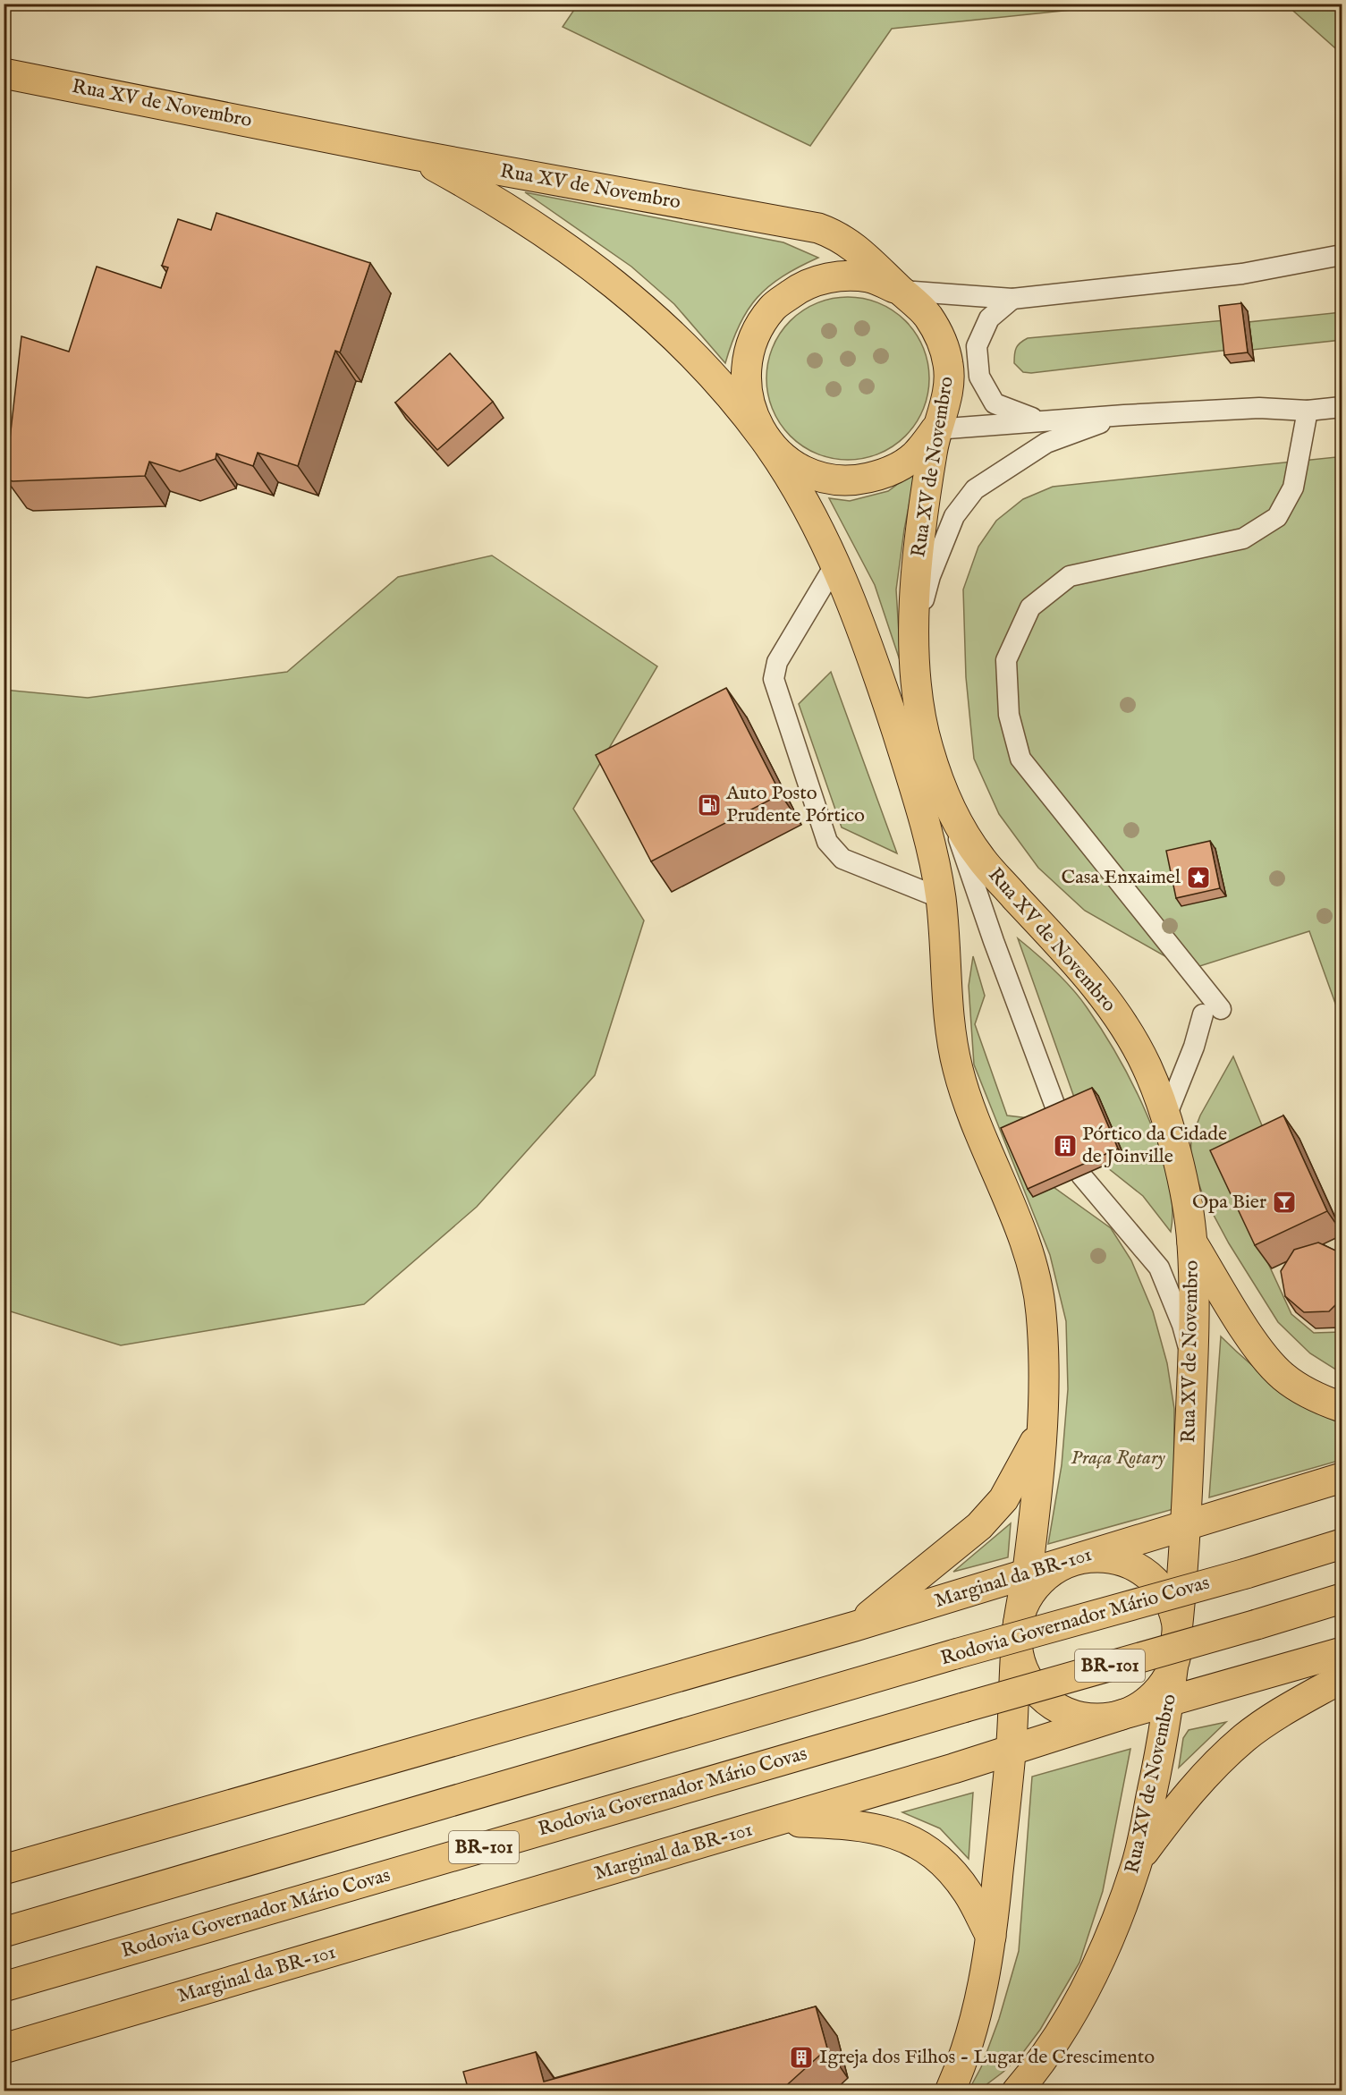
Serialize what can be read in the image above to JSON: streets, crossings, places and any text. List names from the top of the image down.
{
  "streets": {
    "main road": [
      "Rua XV de Novembro",
      "Marginal da BR-101",
      "Rodovia Governador Mário Covas",
      "BR-101"
    ]
  },
  "crossings": [
    ["Rua XV de Novembro", "Marginal da BR-101"]
  ],
  "parks": ["Praça Rotary"],
  "places": {
    "fuel station": ["Auto Posto Prudente Pórtico"],
    "place": ["Casa Enxaimel"],
    "building": ["Pórtico da Cidade de Joinville", "Igreja dos Filhos - Lugar de Crescimento"],
    "bar": ["Opa Bier"]
  }
}
